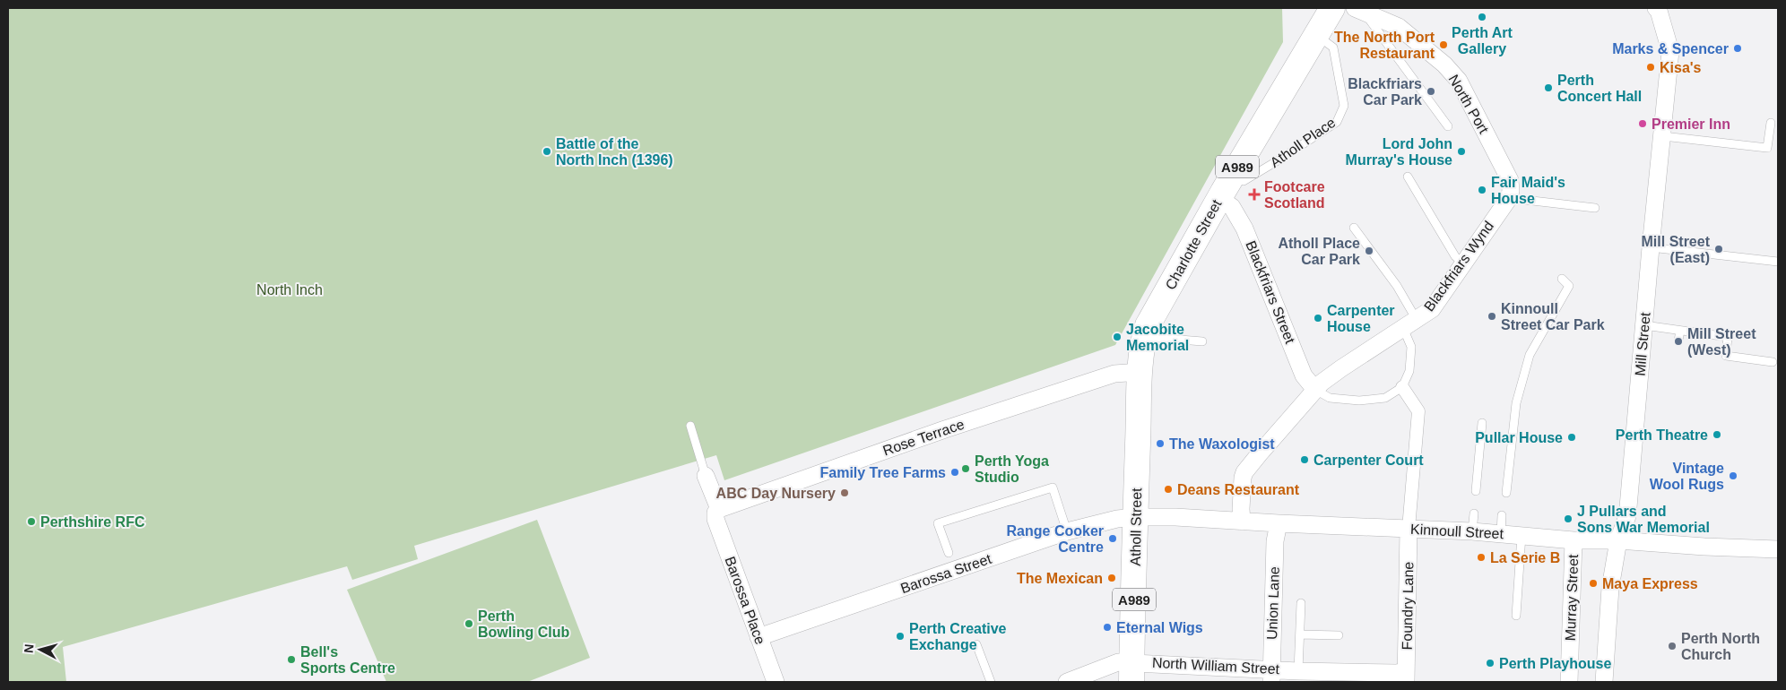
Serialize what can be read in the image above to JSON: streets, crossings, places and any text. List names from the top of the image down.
{
  "streets": {
    "main road": ["A989", "Charlotte Street", "Atholl Street"],
    "street": [
      "North Port",
      "Blackfriars Wynd",
      "Blackfriars Street",
      "Mill Street",
      "Rose Terrace",
      "Kinnoull Street",
      "Barossa Street",
      "Murray Street",
      "Barossa Place",
      "Union Lane",
      "Foundry Lane",
      "North William Street"
    ],
    "lane": ["Atholl Place"]
  },
  "crossings": [
    ["North Port", "Blackfriars Wynd"],
    ["Atholl Place", "Charlotte Street"],
    ["Charlotte Street", "Blackfriars Street"],
    ["Charlotte Street", "Rose Terrace"],
    ["Charlotte Street", "Atholl Street"],
    ["Blackfriars Wynd", "Blackfriars Street"],
    ["Blackfriars Wynd", "Kinnoull Street"],
    ["Mill Street", "Kinnoull Street"],
    ["Rose Terrace", "Atholl Street"],
    ["Rose Terrace", "Barossa Place"],
    ["Atholl Street", "Kinnoull Street"],
    ["Atholl Street", "Barossa Street"],
    ["Atholl Street", "North William Street"],
    ["Kinnoull Street", "Barossa Street"],
    ["Kinnoull Street", "Murray Street"],
    ["Kinnoull Street", "Union Lane"],
    ["Kinnoull Street", "Foundry Lane"],
    ["Barossa Street", "Barossa Place"],
    ["Union Lane", "North William Street"],
    ["Foundry Lane", "North William Street"]
  ],
  "parks": ["North Inch"],
  "places": {
    "other": [
      "Perth Art Gallery",
      "The North Port Restaurant",
      "Marks & Spencer",
      "Kisa's",
      "Perth Concert Hall",
      "Blackfriars Car Park",
      "Premier Inn",
      "Battle of the North Inch (1396)",
      "Lord John Murray's House",
      "Fair Maid's House",
      "Mill Street (East)",
      "Atholl Place Car Park",
      "Kinnoull Street Car Park",
      "Carpenter House",
      "Jacobite Memorial",
      "Mill Street (West)",
      "Perth Theatre",
      "Pullar House",
      "The Waxologist",
      "Carpenter Court",
      "Perth Yoga Studio",
      "Family Tree Farms",
      "Vintage Wool Rugs",
      "Deans Restaurant",
      "ABC Day Nursery",
      "J Pullars and Sons War Memorial",
      "Perthshire RFC",
      "Range Cooker Centre",
      "La Serie B",
      "The Mexican",
      "Maya Express",
      "Perth Bowling Club",
      "Eternal Wigs",
      "Perth Creative Exchange",
      "Perth North Church",
      "Bell's Sports Centre",
      "Perth Playhouse"
    ],
    "health": ["Footcare Scotland"]
  },
  "north": "left"
}
